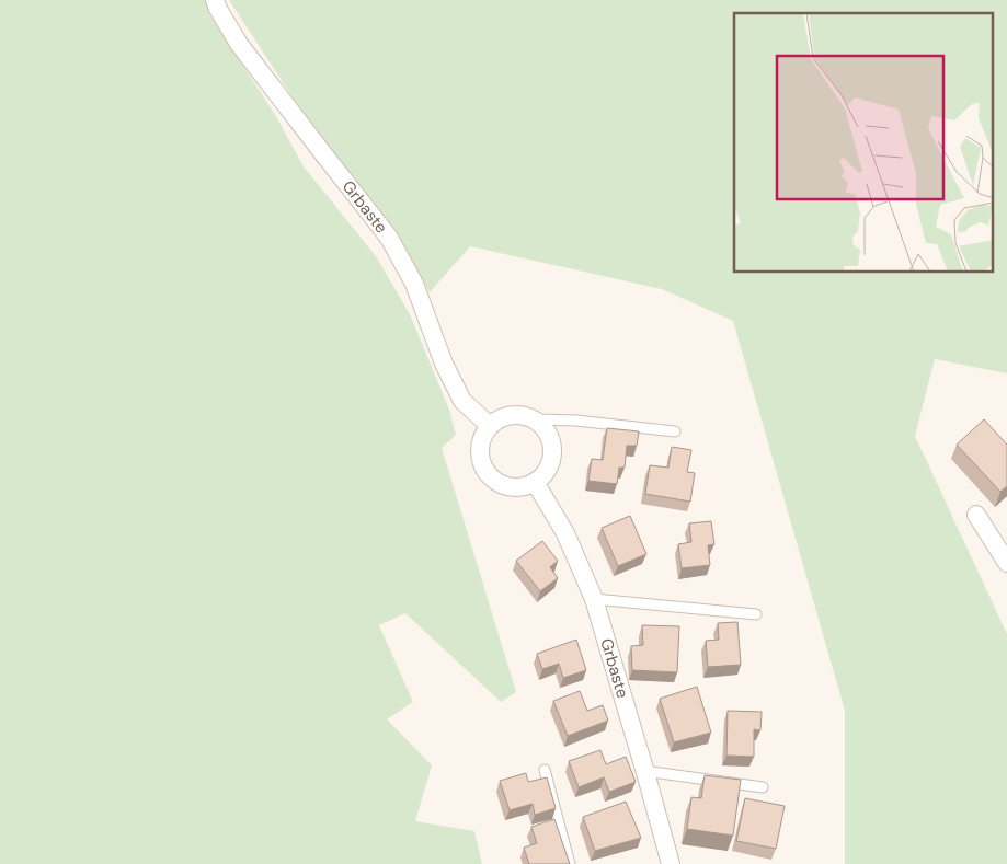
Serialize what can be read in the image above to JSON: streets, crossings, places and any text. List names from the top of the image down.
{
  "streets": {
    "street": ["Grbaste"]
  }
}
